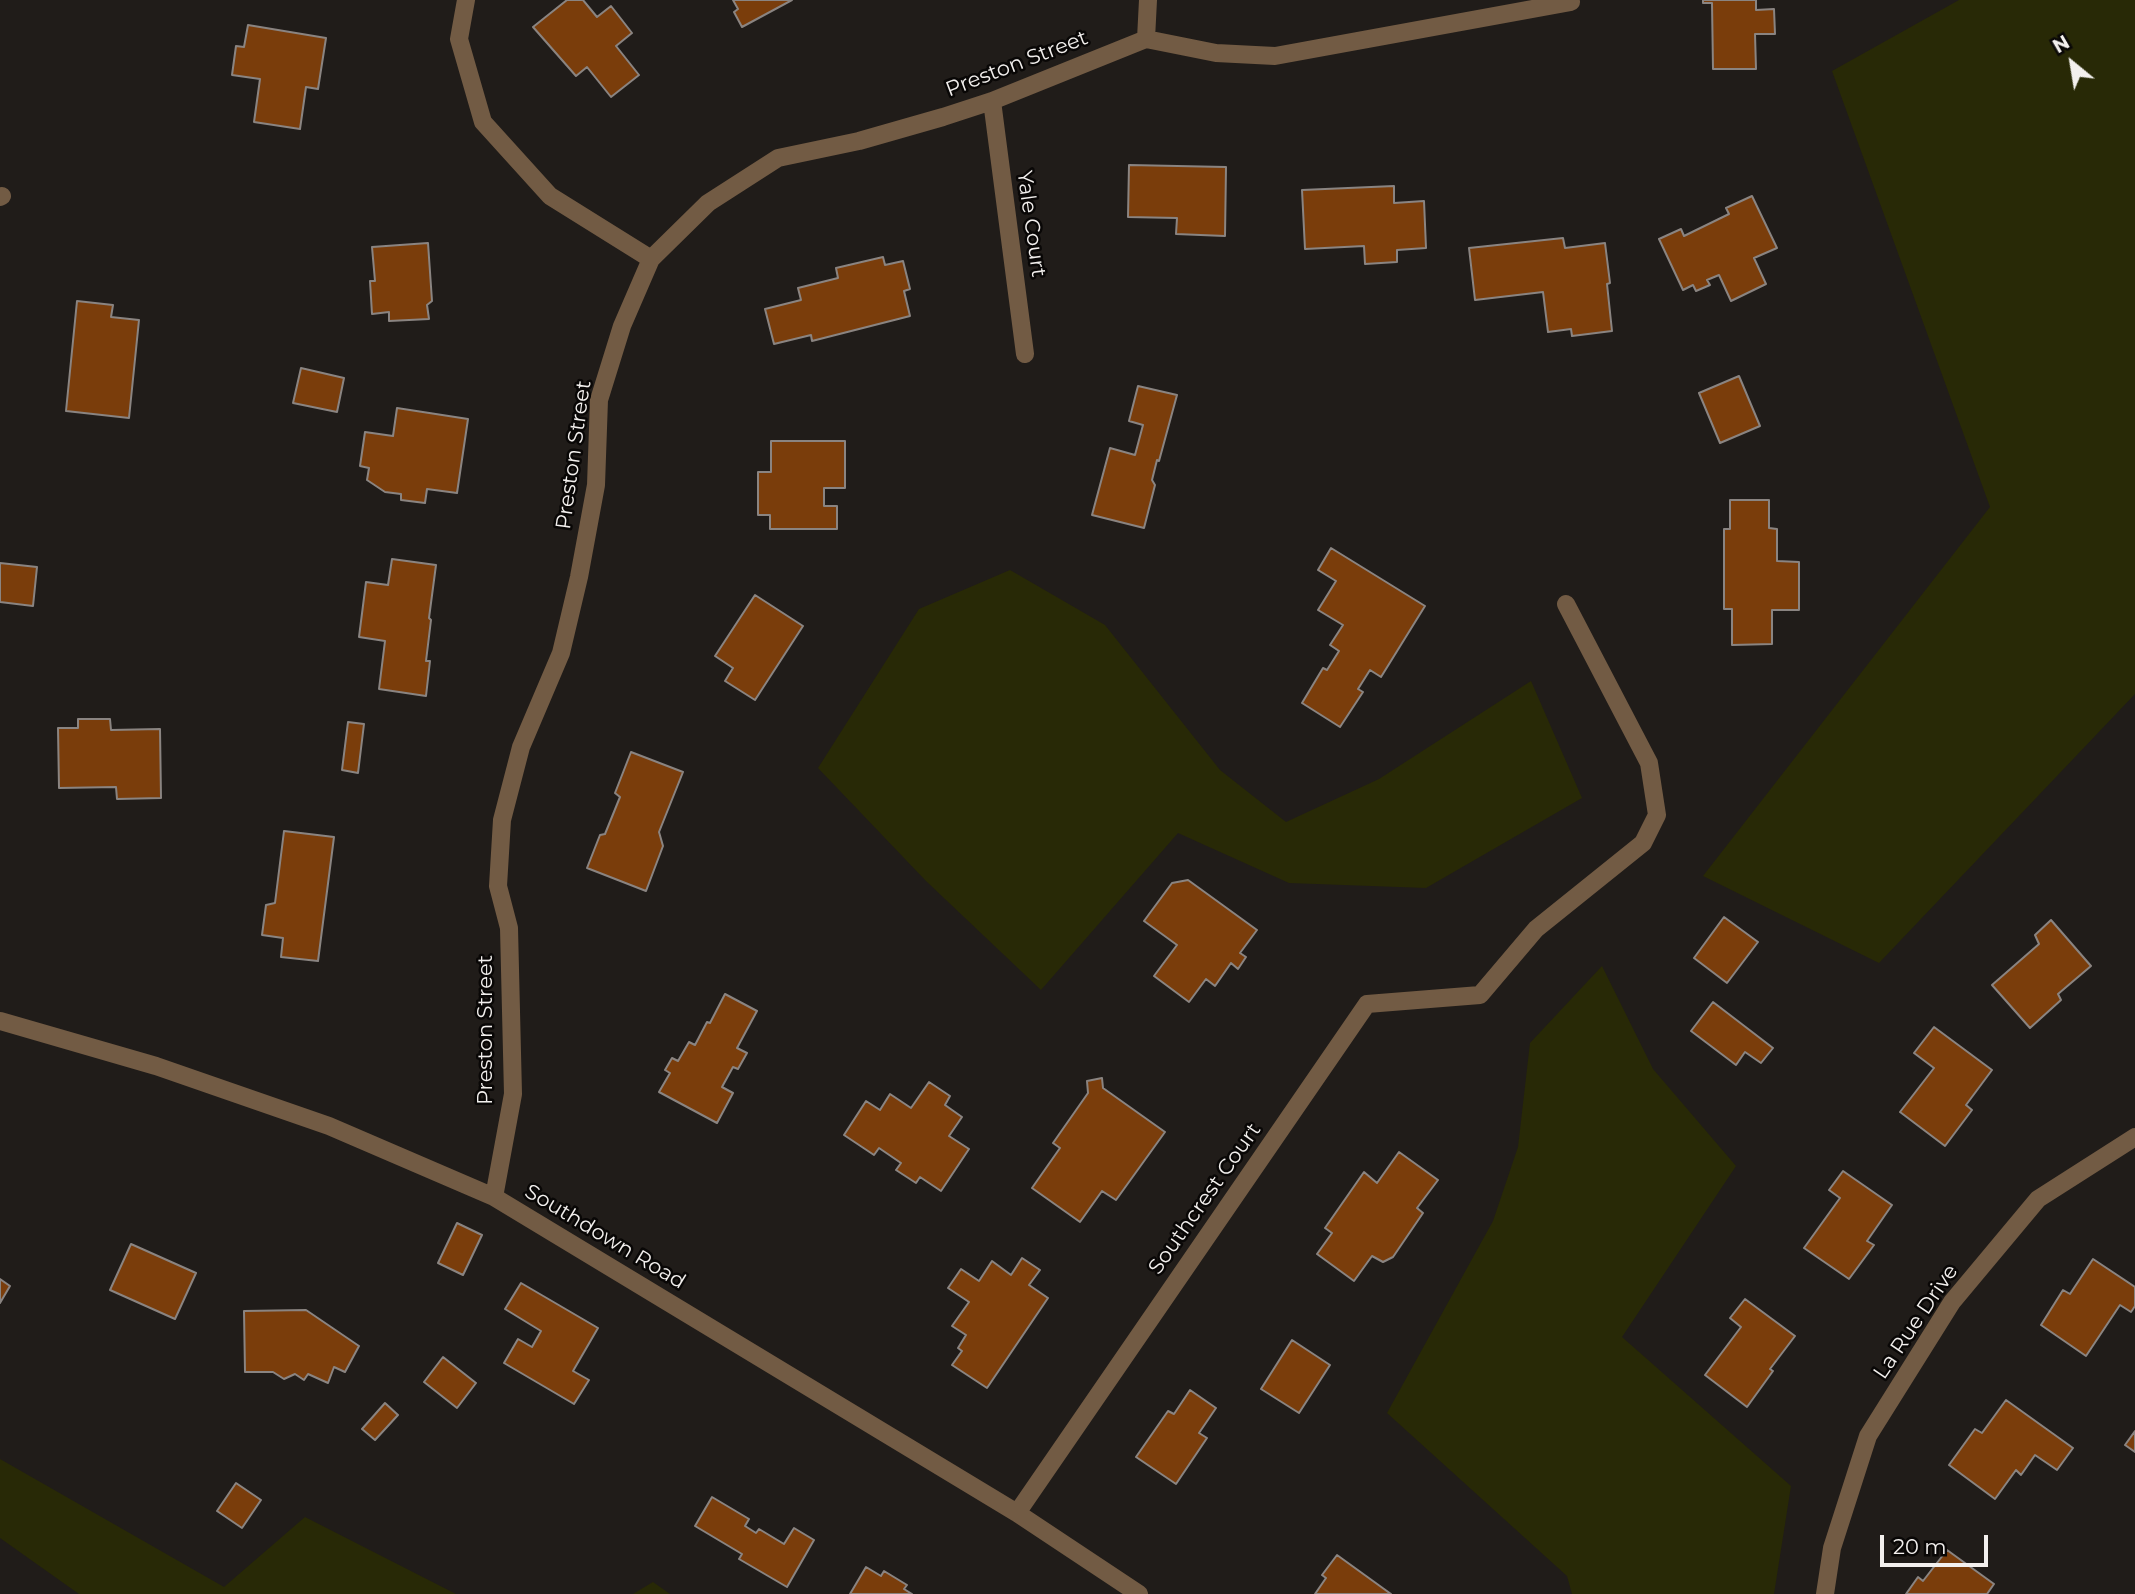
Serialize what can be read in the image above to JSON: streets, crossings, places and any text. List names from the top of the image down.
{
  "streets": {
    "street": [
      "Preston Street",
      "Yale Court",
      "Southcrest Court",
      "Southdown Road",
      "La Rue Drive"
    ]
  },
  "crossings": [
    ["Preston Street", "Yale Court"],
    ["Preston Street", "Southdown Road"],
    ["Southcrest Court", "Southdown Road"]
  ],
  "scale_bar": "20 m",
  "north": "top left"
}
